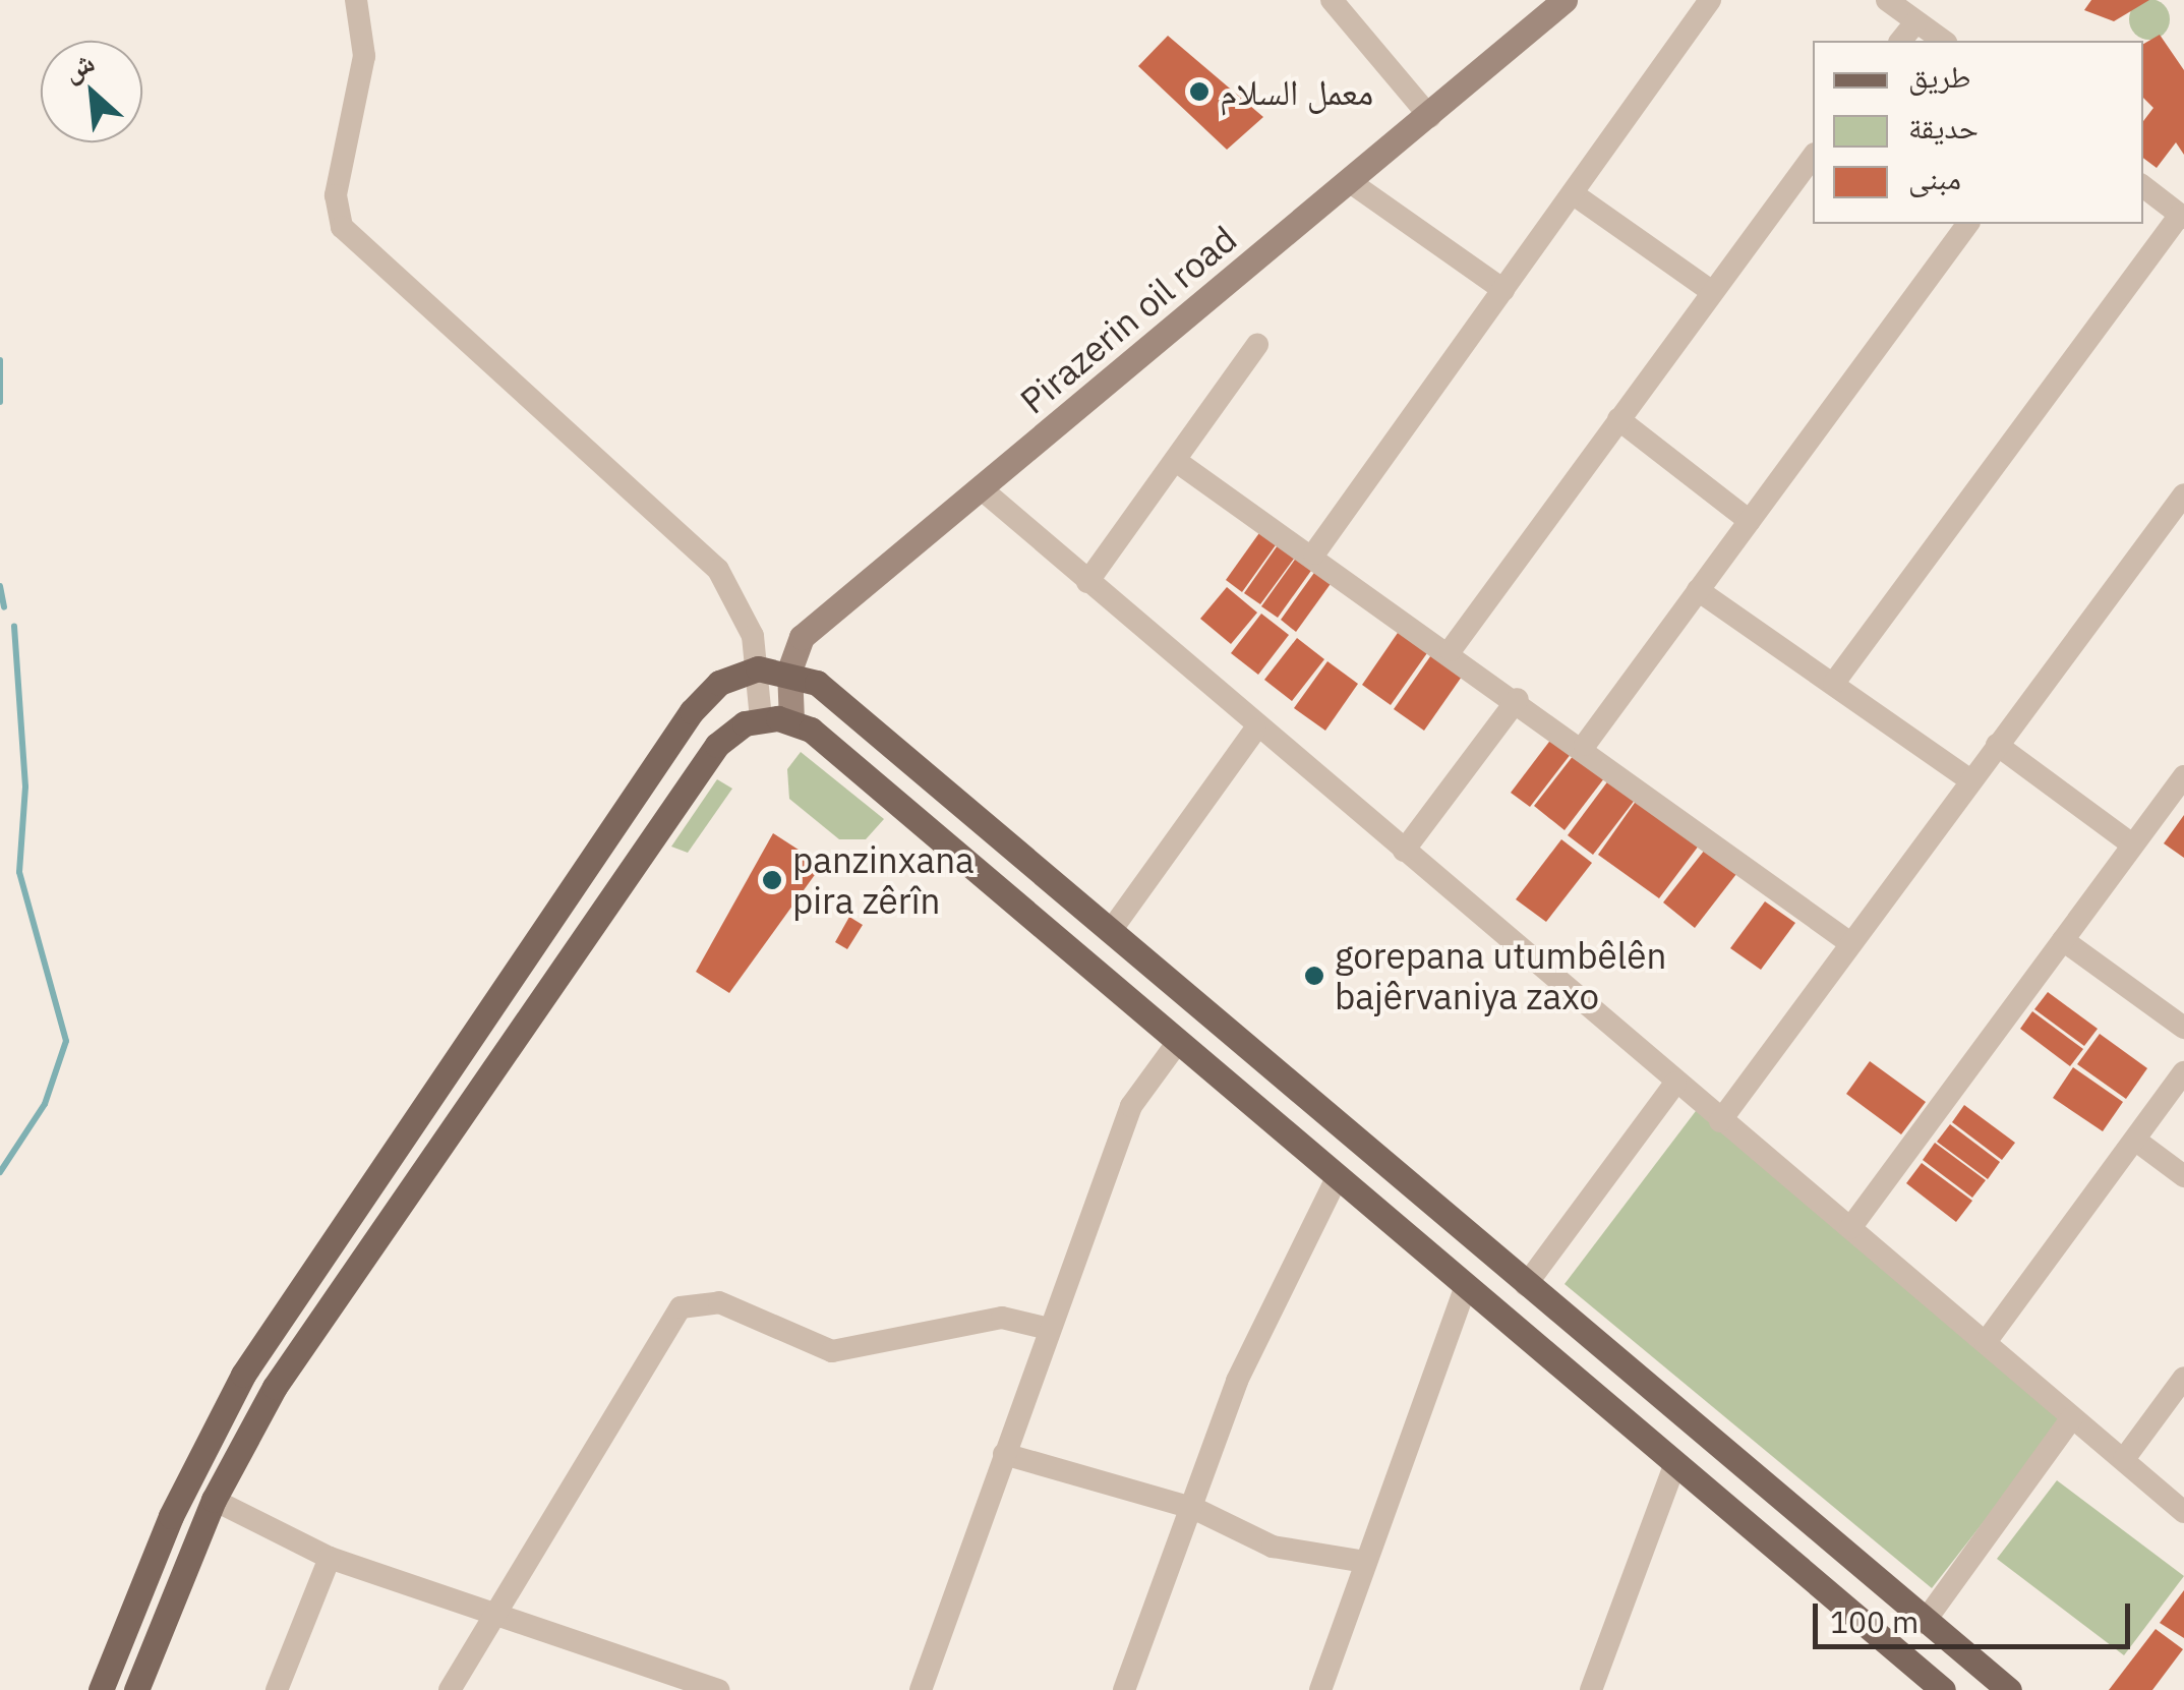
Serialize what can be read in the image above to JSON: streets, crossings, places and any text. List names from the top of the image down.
{
  "streets": {
    "main road": ["Pirazerin oil road"]
  },
  "places": ["معمل السلام", "panzinxana pira zêrîn", "gorepana utumbêlên bajêrvaniya zaxo"],
  "legend": ["طريق", "حديقة", "مبنى"],
  "scale_bar": "100 m",
  "north": "top left"
}
